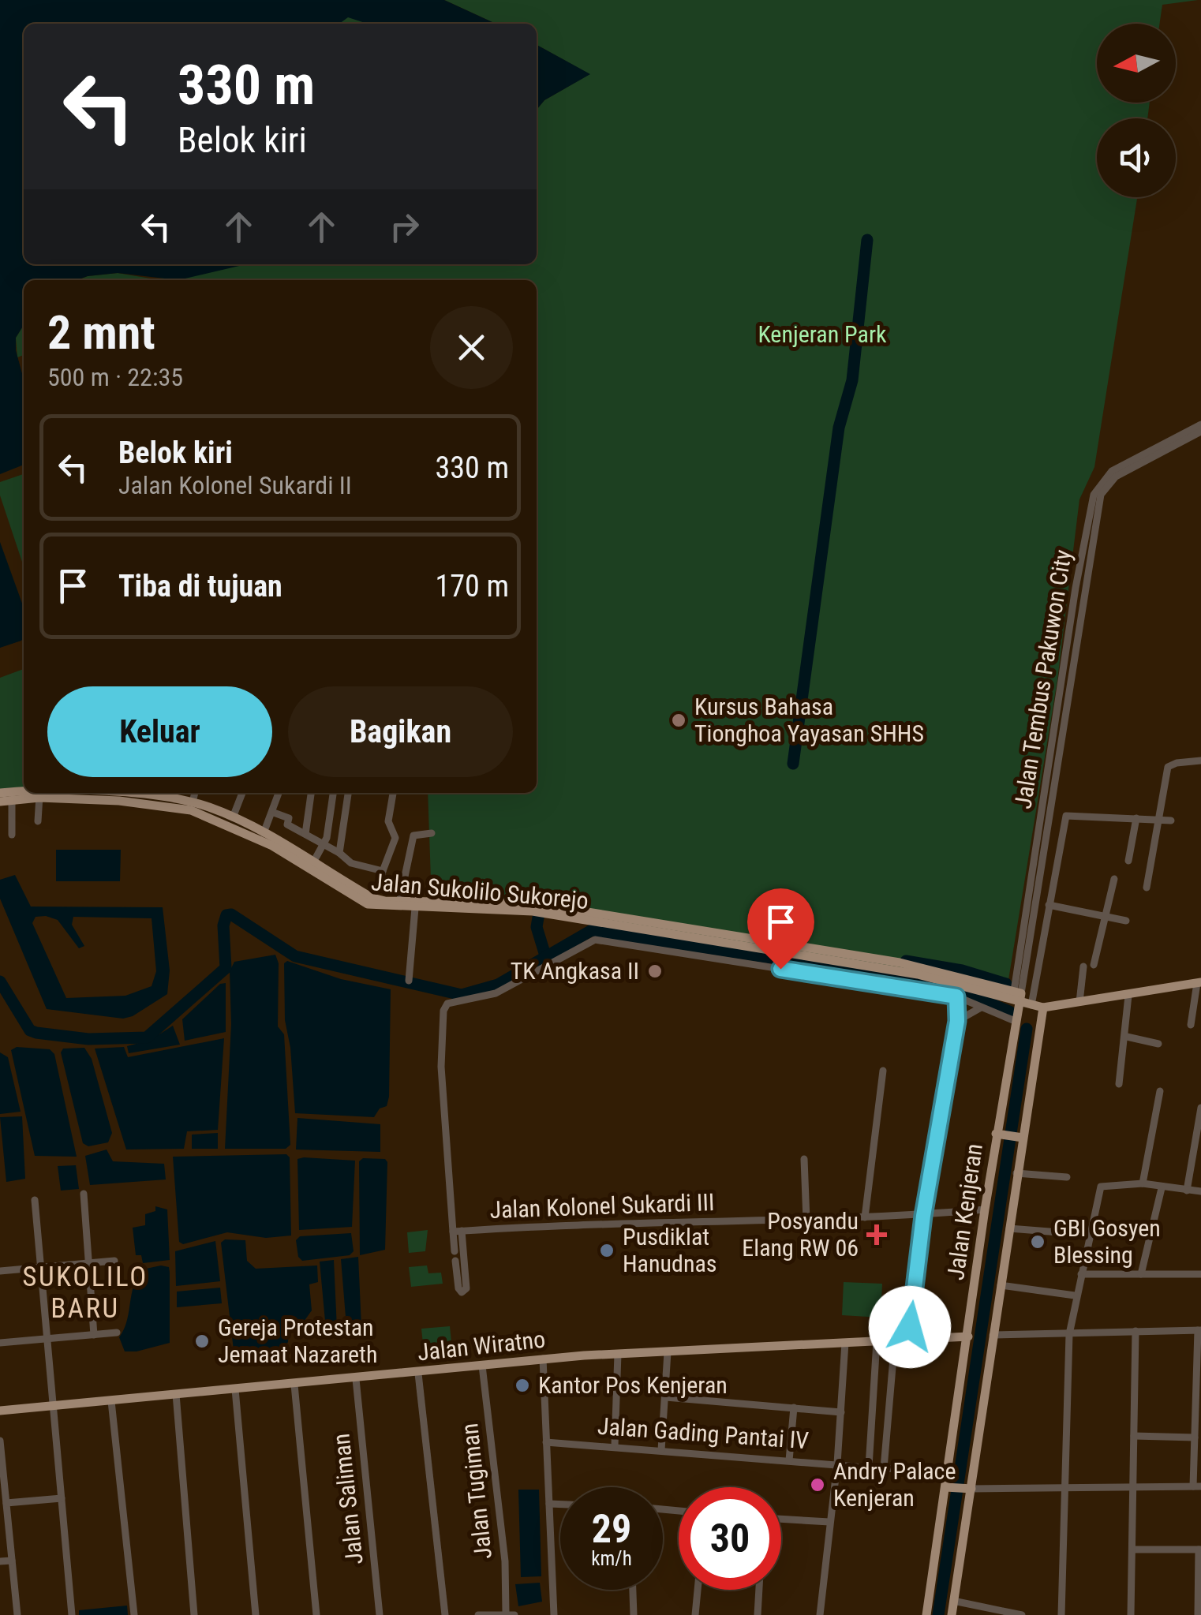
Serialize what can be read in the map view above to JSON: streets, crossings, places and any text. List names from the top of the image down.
{
  "streets": {
    "main road": ["Jalan Sukolilo Sukorejo", "Jalan Kenjeran", "Jalan Wiratno"],
    "street": [
      "Jalan Tembus Pakuwon City",
      "Jalan Kolonel Sukardi III",
      "Jalan Gading Pantai IV",
      "Jalan Tugiman",
      "Jalan Saliman"
    ]
  },
  "crossings": [
    ["Jalan Tembus Pakuwon City", "Jalan Sukolilo Sukorejo"],
    ["Jalan Tembus Pakuwon City", "Jalan Kenjeran"],
    ["Jalan Sukolilo Sukorejo", "Jalan Kenjeran"],
    ["Jalan Kolonel Sukardi III", "Jalan Kenjeran"],
    ["Jalan Kenjeran", "Jalan Wiratno"],
    ["Jalan Wiratno", "Jalan Tugiman"],
    ["Jalan Wiratno", "Jalan Saliman"]
  ],
  "districts": ["SUKOLILO BARU"],
  "parks": ["Kenjeran Park"],
  "places": {
    "other": [
      "Kursus Bahasa Tionghoa Yayasan SHHS",
      "TK Angkasa II",
      "GBI Gosyen Blessing",
      "Pusdiklat Hanudnas",
      "Gereja Protestan Jemaat Nazareth",
      "Kantor Pos Kenjeran",
      "Andry Palace Kenjeran"
    ],
    "health": ["Posyandu Elang RW 06"]
  },
  "north": "left",
  "page": {
    "turn": ["330 m", "Belok kiri"],
    "heading": ["2 mnt", "500 m · 22:35"],
    "list": [
      {
        "name": "Belok kiri",
        "note": "Jalan Kolonel Sukardi II",
        "value": "330 m"
      },
      {
        "name": "Tiba di tujuan",
        "value": "170 m"
      }
    ],
    "buttons": ["Keluar", "Bagikan"],
    "speed": "29 km/h",
    "limit": "30"
  }
}
